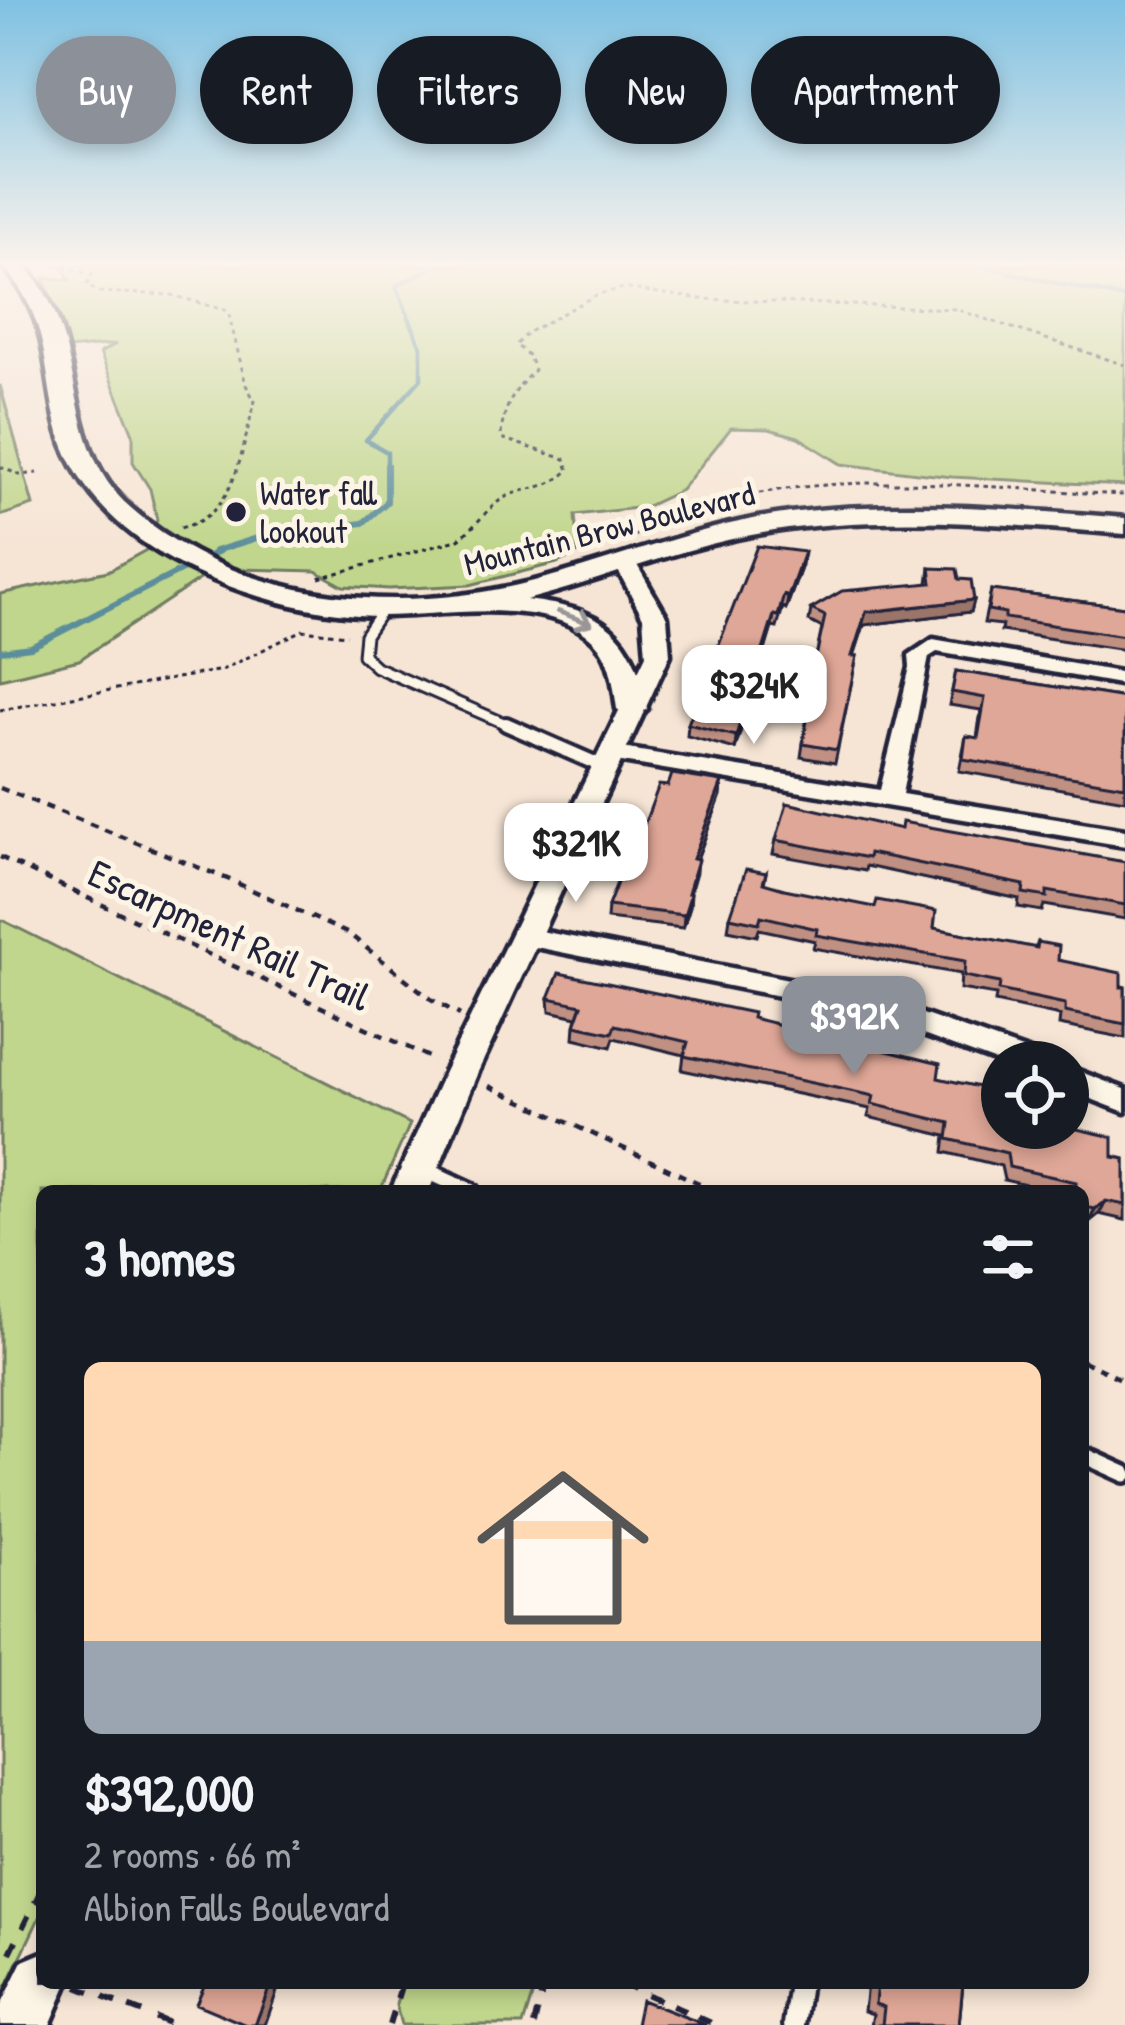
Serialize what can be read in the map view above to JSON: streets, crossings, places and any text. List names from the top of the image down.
{
  "streets": {
    "main road": ["Mountain Brow Boulevard"],
    "path": ["Escarpment Rail Trail"]
  },
  "places": ["Water fall lookout"],
  "page": {
    "chip": [
      "Buy",
      "Rent",
      "Filters",
      "New",
      "Apartment"
    ],
    "price": ["$324K", "$321K", "$392K"],
    "heading": "3 homes",
    "list": [
      {
        "name": "$392,000",
        "note": "2 rooms · 66 m² · Albion Falls Boulevard"
      }
    ]
  }
}
